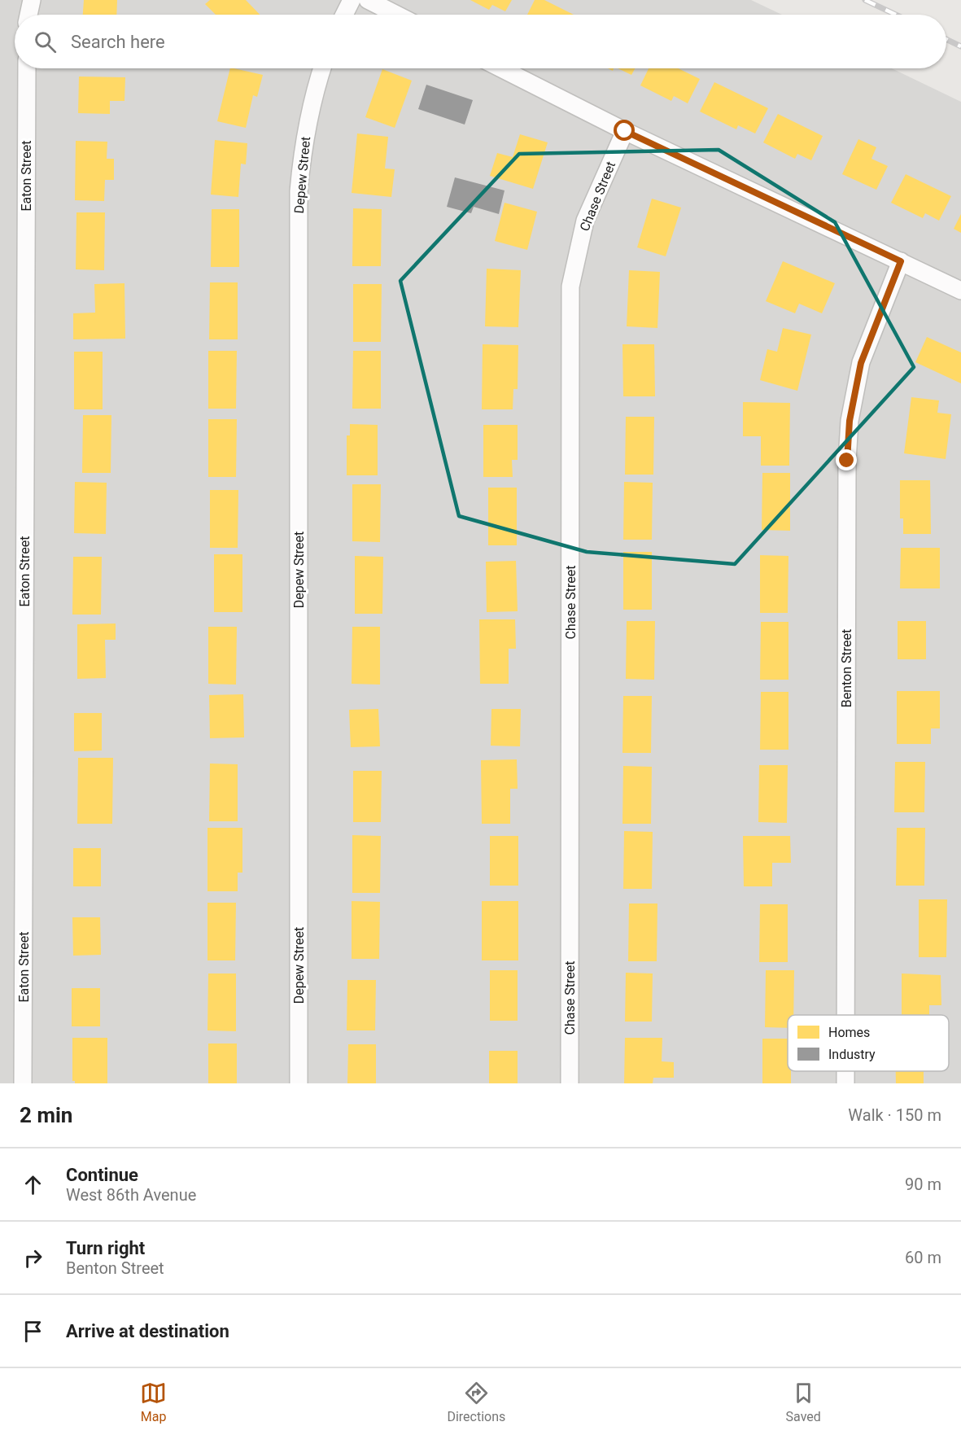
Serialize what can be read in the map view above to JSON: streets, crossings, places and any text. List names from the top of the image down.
{
  "streets": {
    "street": [
      "Depew Street",
      "Eaton Street",
      "Chase Street",
      "Benton Street"
    ]
  },
  "legend": ["Homes", "Industry"],
  "page": {
    "search": "Search here",
    "heading": ["2 min", "Walk · 150 m"],
    "list": [
      ["Continue", "West 86th Avenue", "90 m"],
      ["Turn right", "Benton Street", "60 m"],
      "Arrive at destination"
    ],
    "nav": ["Map", "Directions", "Saved"]
  }
}
